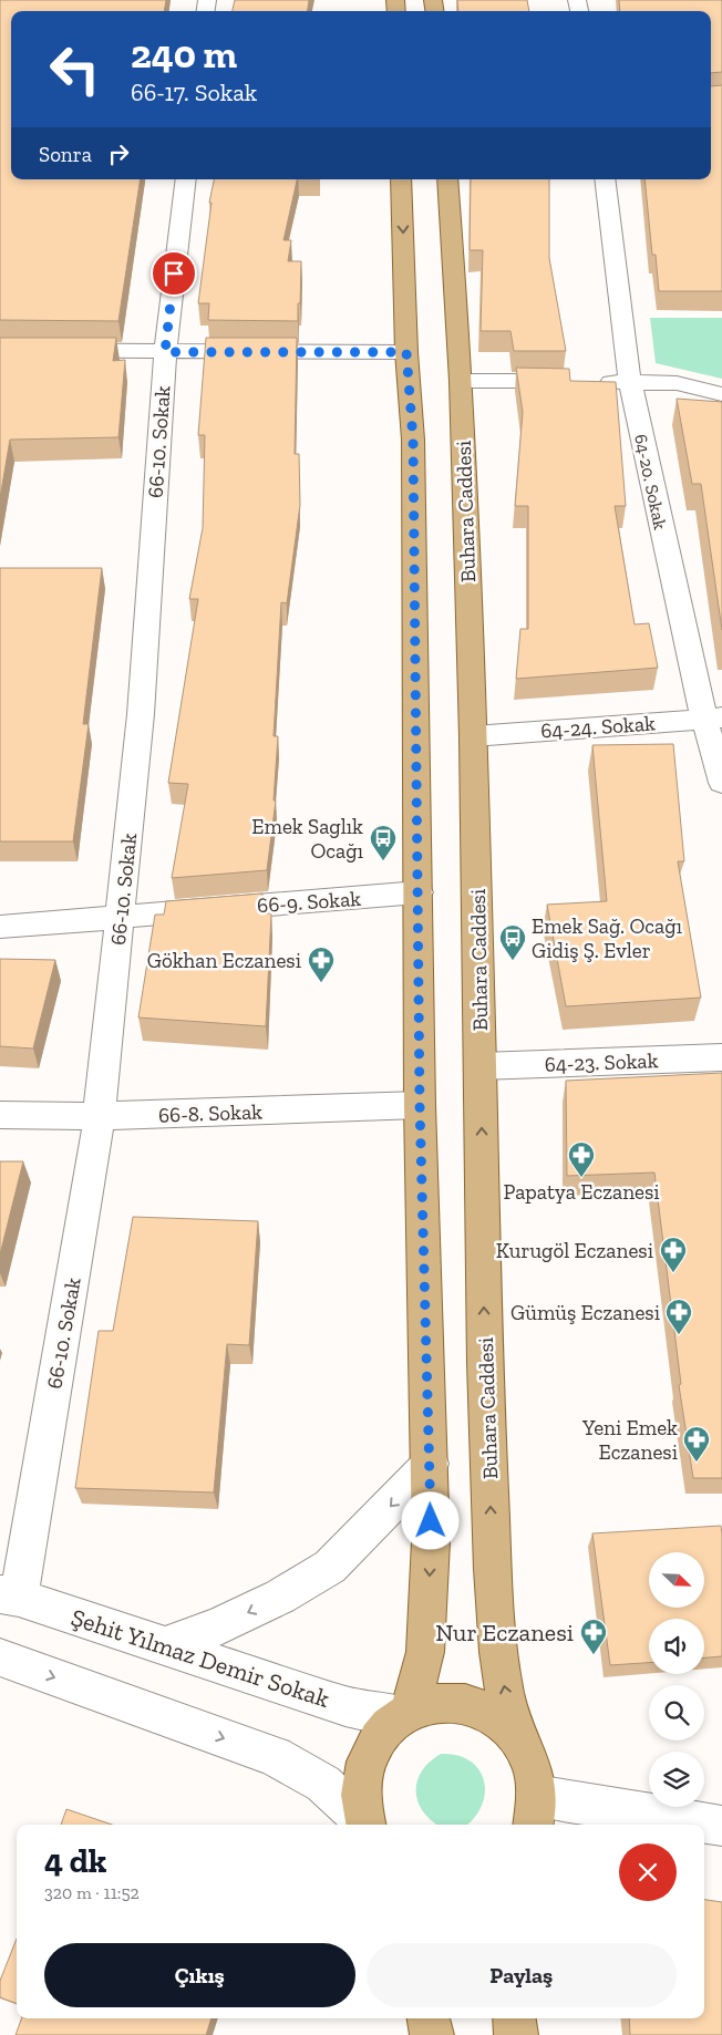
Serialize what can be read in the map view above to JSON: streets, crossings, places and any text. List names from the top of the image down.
{
  "streets": {
    "main road": ["Buhara Caddesi"],
    "street": [
      "66-10. Sokak",
      "64-20. Sokak",
      "64-24. Sokak",
      "66-9. Sokak",
      "64-23. Sokak",
      "66-8. Sokak",
      "Şehit Yılmaz Demir Sokak"
    ]
  },
  "crossings": [
    ["66-10. Sokak", "66-9. Sokak"],
    ["66-10. Sokak", "66-8. Sokak"],
    ["66-10. Sokak", "Şehit Yılmaz Demir Sokak"],
    ["64-20. Sokak", "64-24. Sokak"],
    ["Buhara Caddesi", "64-24. Sokak"],
    ["Buhara Caddesi", "64-23. Sokak"]
  ],
  "places": {
    "bus stop": ["Emek Saglık Ocağı", "Emek Sağ. Ocağı Gidiş Ş. Evler"],
    "pharmacy": [
      "Gökhan Eczanesi",
      "Papatya Eczanesi",
      "Kurugöl Eczanesi",
      "Gümüş Eczanesi",
      "Yeni Emek Eczanesi",
      "Nur Eczanesi"
    ]
  },
  "north": "bottom right",
  "page": {
    "turn": ["240 m", "66-17. Sokak"],
    "then": "Sonra",
    "heading": ["4 dk", "320 m · 11:52"],
    "buttons": ["Çıkış", "Paylaş"]
  }
}
